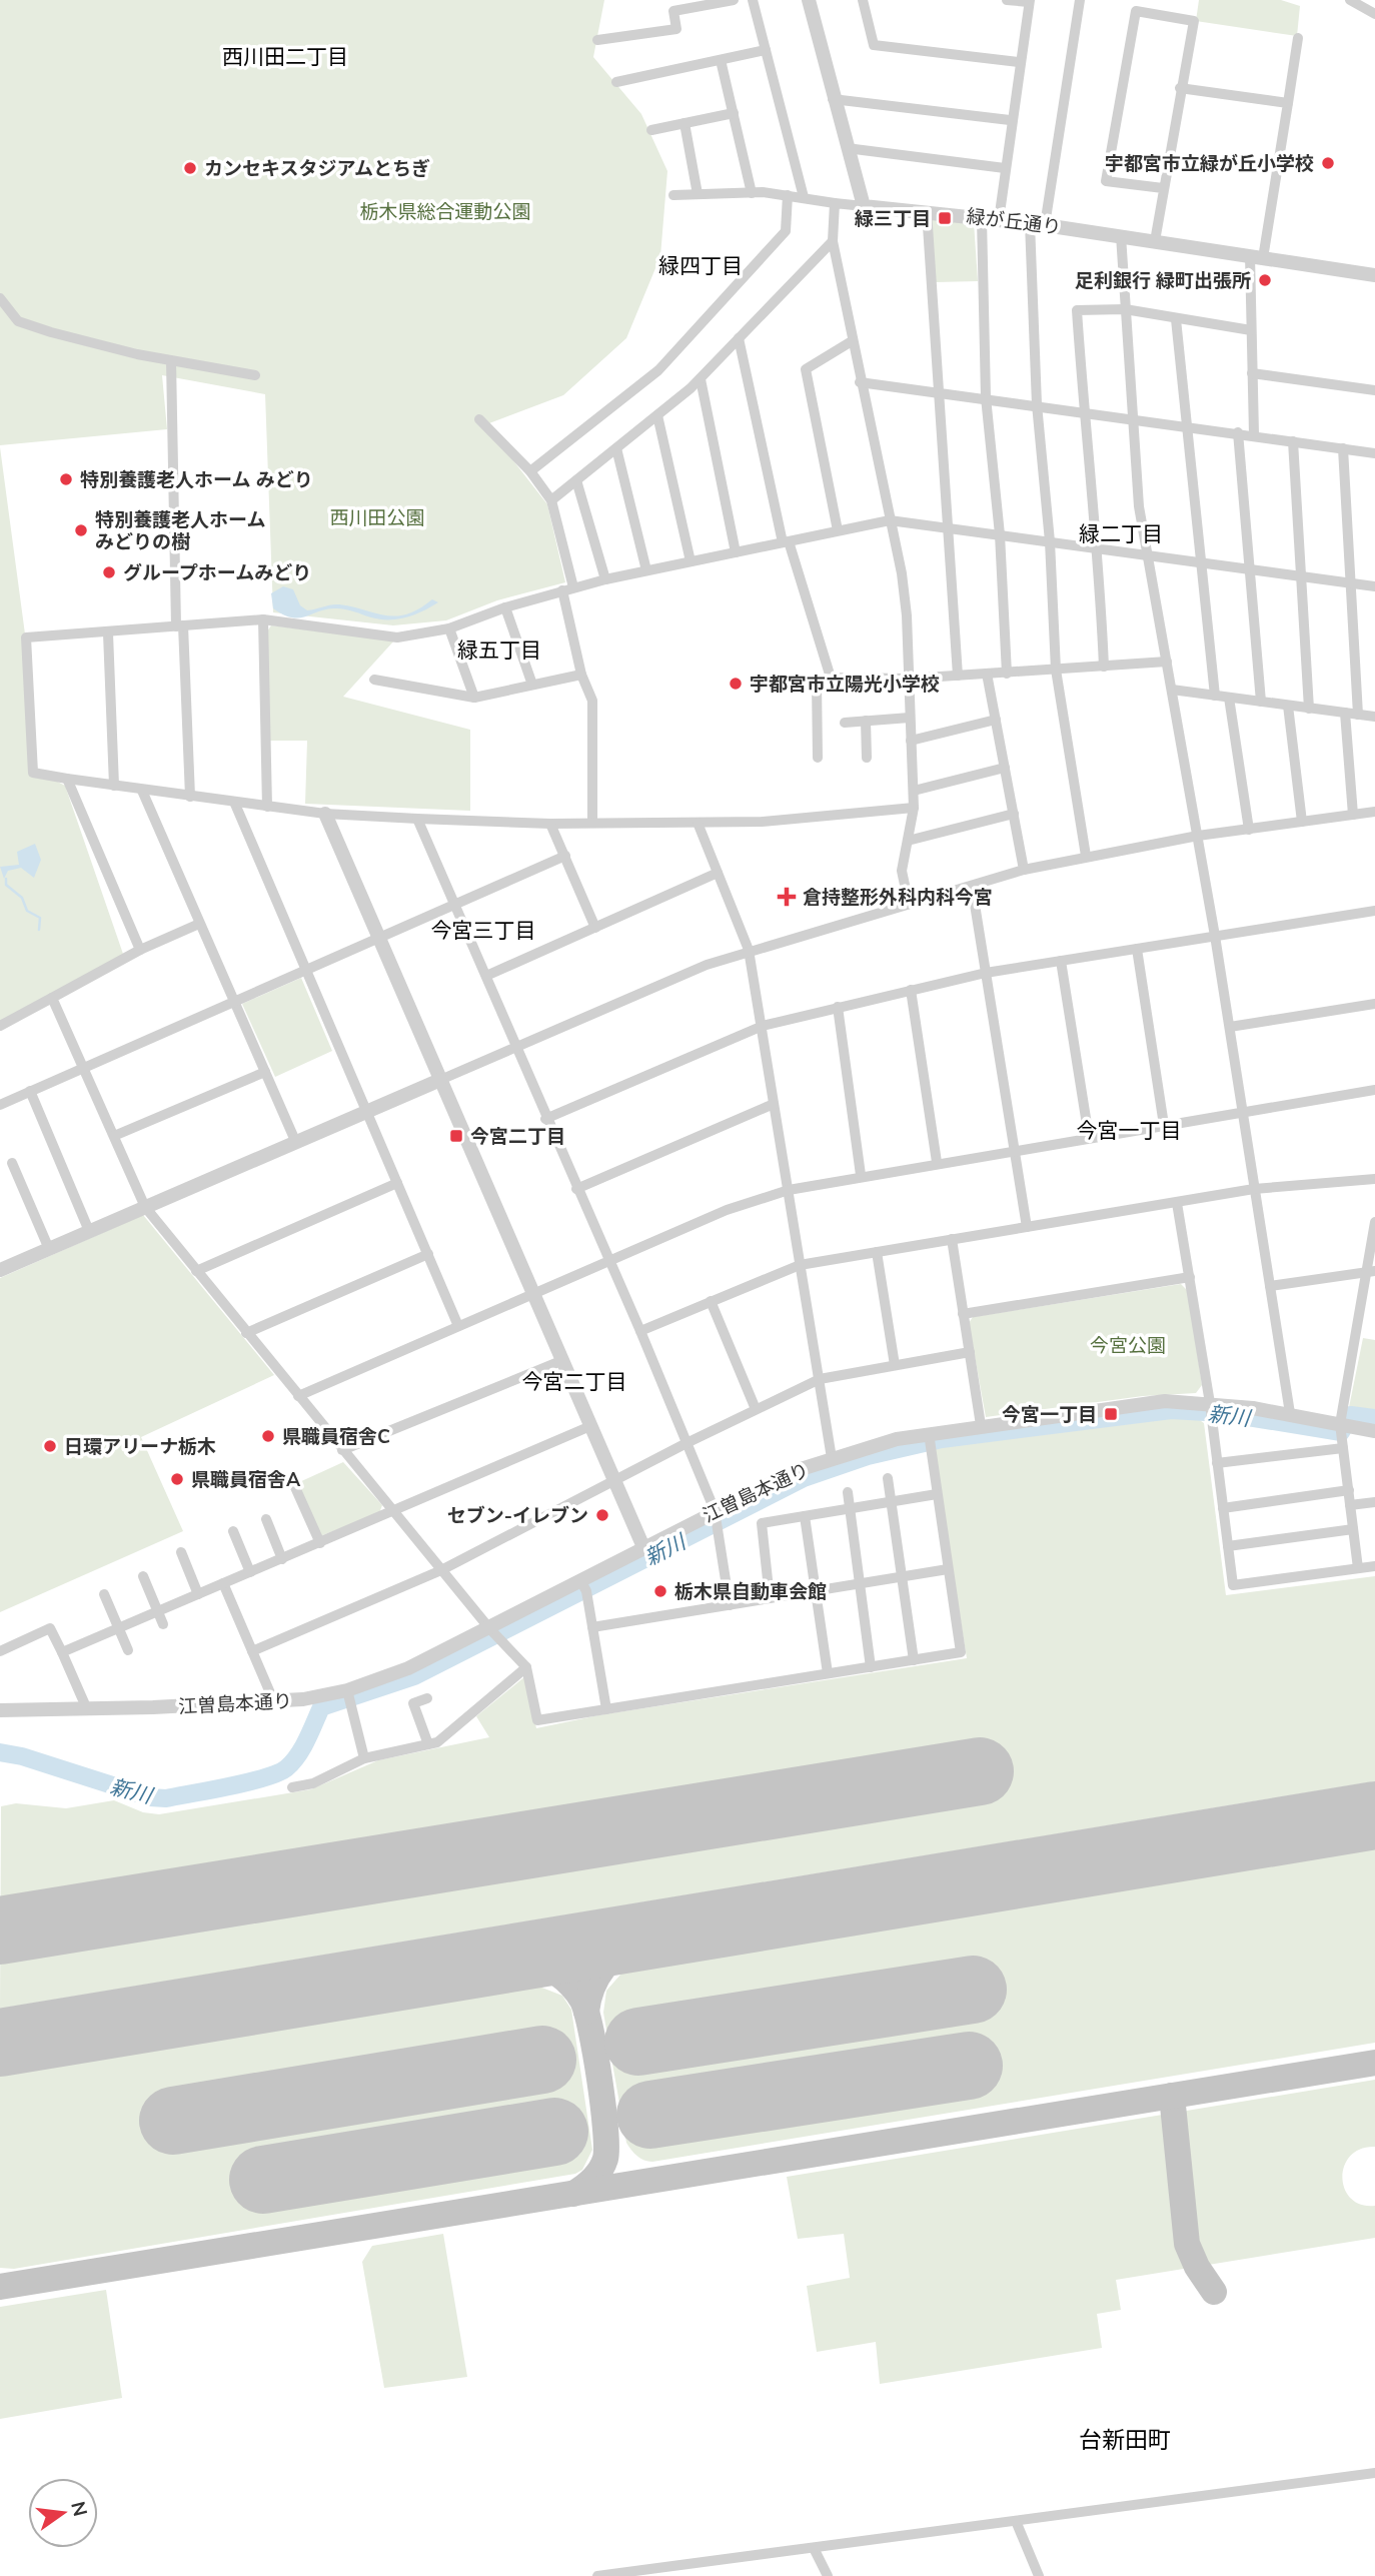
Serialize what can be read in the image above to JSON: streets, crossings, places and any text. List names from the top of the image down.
{
  "streets": {
    "street": ["緑が丘通り", "江曽島本通り"]
  },
  "districts": [
    "西川田二丁目",
    "緑四丁目",
    "緑二丁目",
    "緑五丁目",
    "今宮三丁目",
    "今宮一丁目",
    "今宮二丁目",
    "台新田町"
  ],
  "water": ["新川"],
  "parks": ["栃木県総合運動公園", "西川田公園", "今宮公園"],
  "places": {
    "other": [
      "宇都宮市立緑が丘小学校",
      "カンセキスタジアムとちぎ",
      "足利銀行 緑町出張所",
      "特別養護老人ホーム みどり",
      "特別養護老人ホーム みどりの樹",
      "グループホームみどり",
      "宇都宮市立陽光小学校",
      "県職員宿舎C",
      "日環アリーナ栃木",
      "県職員宿舎A",
      "セブン-イレブン",
      "栃木県自動車会館"
    ],
    "transit": ["緑三丁目", "今宮二丁目", "今宮一丁目"],
    "health": ["倉持整形外科内科今宮"]
  },
  "north": "right"
}
